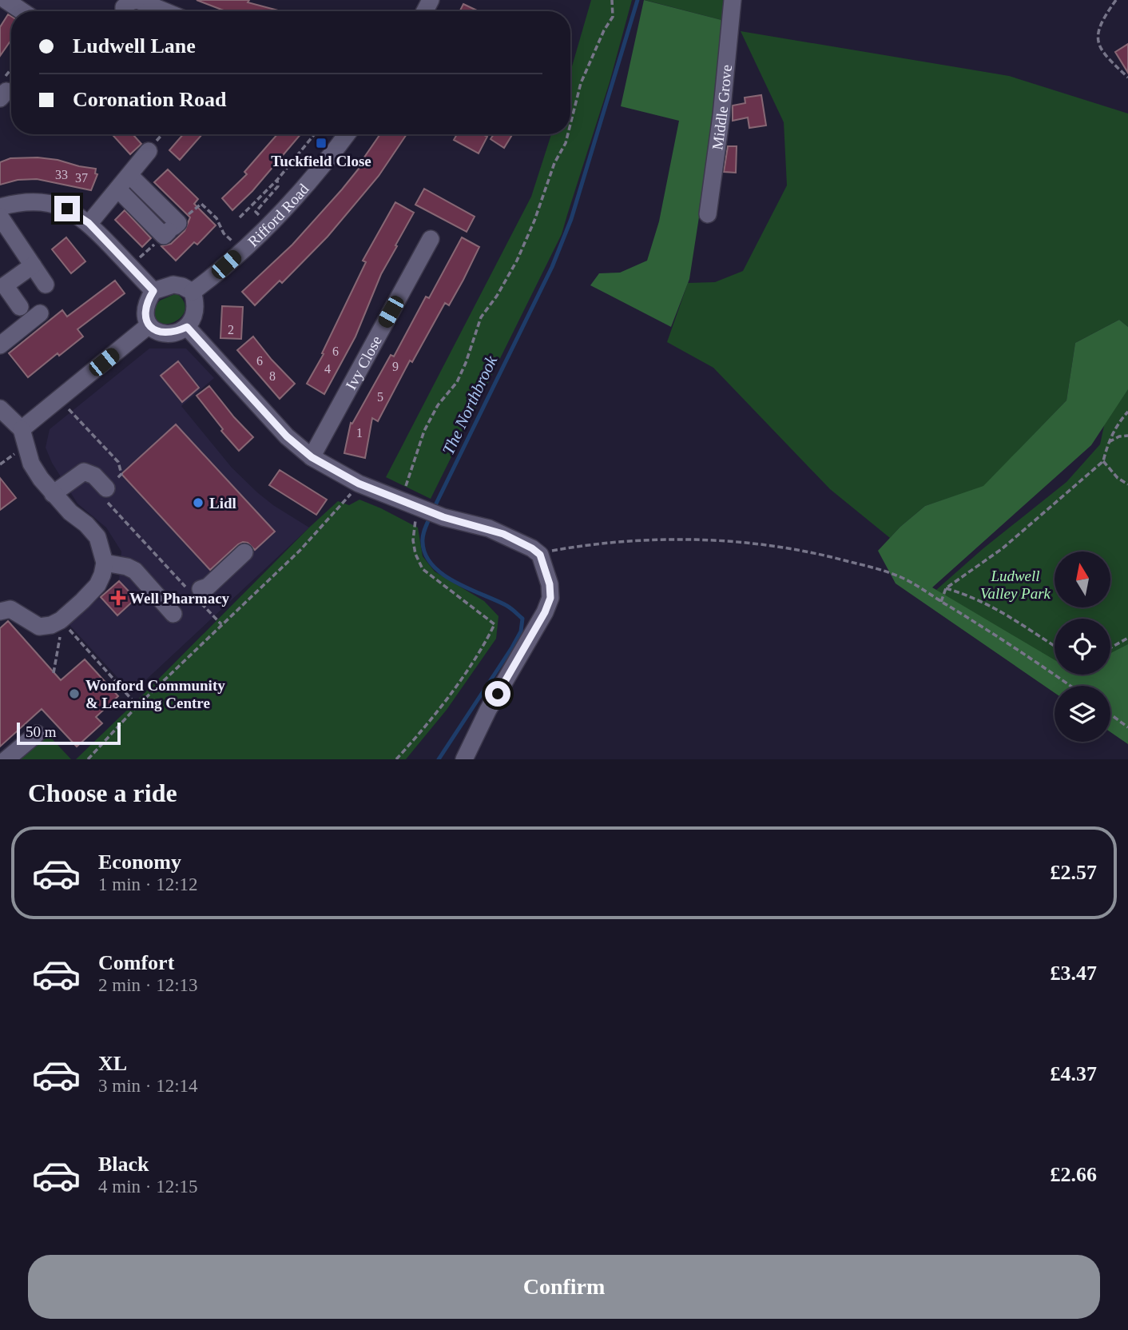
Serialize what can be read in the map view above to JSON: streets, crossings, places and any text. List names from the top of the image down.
{
  "streets": {
    "street": ["Middle Grove", "Rifford Road", "Ivy Close"]
  },
  "water": ["The Northbrook"],
  "parks": ["Ludwell Valley Park"],
  "places": {
    "transit": ["Tuckfield Close"],
    "other": ["Lidl", "Wonford Community & Learning Centre"],
    "health": ["Well Pharmacy"]
  },
  "house_numbers": [
    "33",
    "37",
    "2",
    "6",
    "6",
    "9",
    "4",
    "8",
    "5",
    "1"
  ],
  "scale_bar": "50 m",
  "north": "top",
  "page": {
    "banner": ["Ludwell Lane", "Coronation Road"],
    "scale": "50 m",
    "heading": "Choose a ride",
    "list": [
      {
        "name": "Economy",
        "note": "1 min · 12:12",
        "value": "£2.57"
      },
      {
        "name": "Comfort",
        "note": "2 min · 12:13",
        "value": "£3.47"
      },
      {
        "name": "XL",
        "note": "3 min · 12:14",
        "value": "£4.37"
      },
      {
        "name": "Black",
        "note": "4 min · 12:15",
        "value": "£2.66"
      }
    ],
    "buttons": "Confirm"
  }
}
